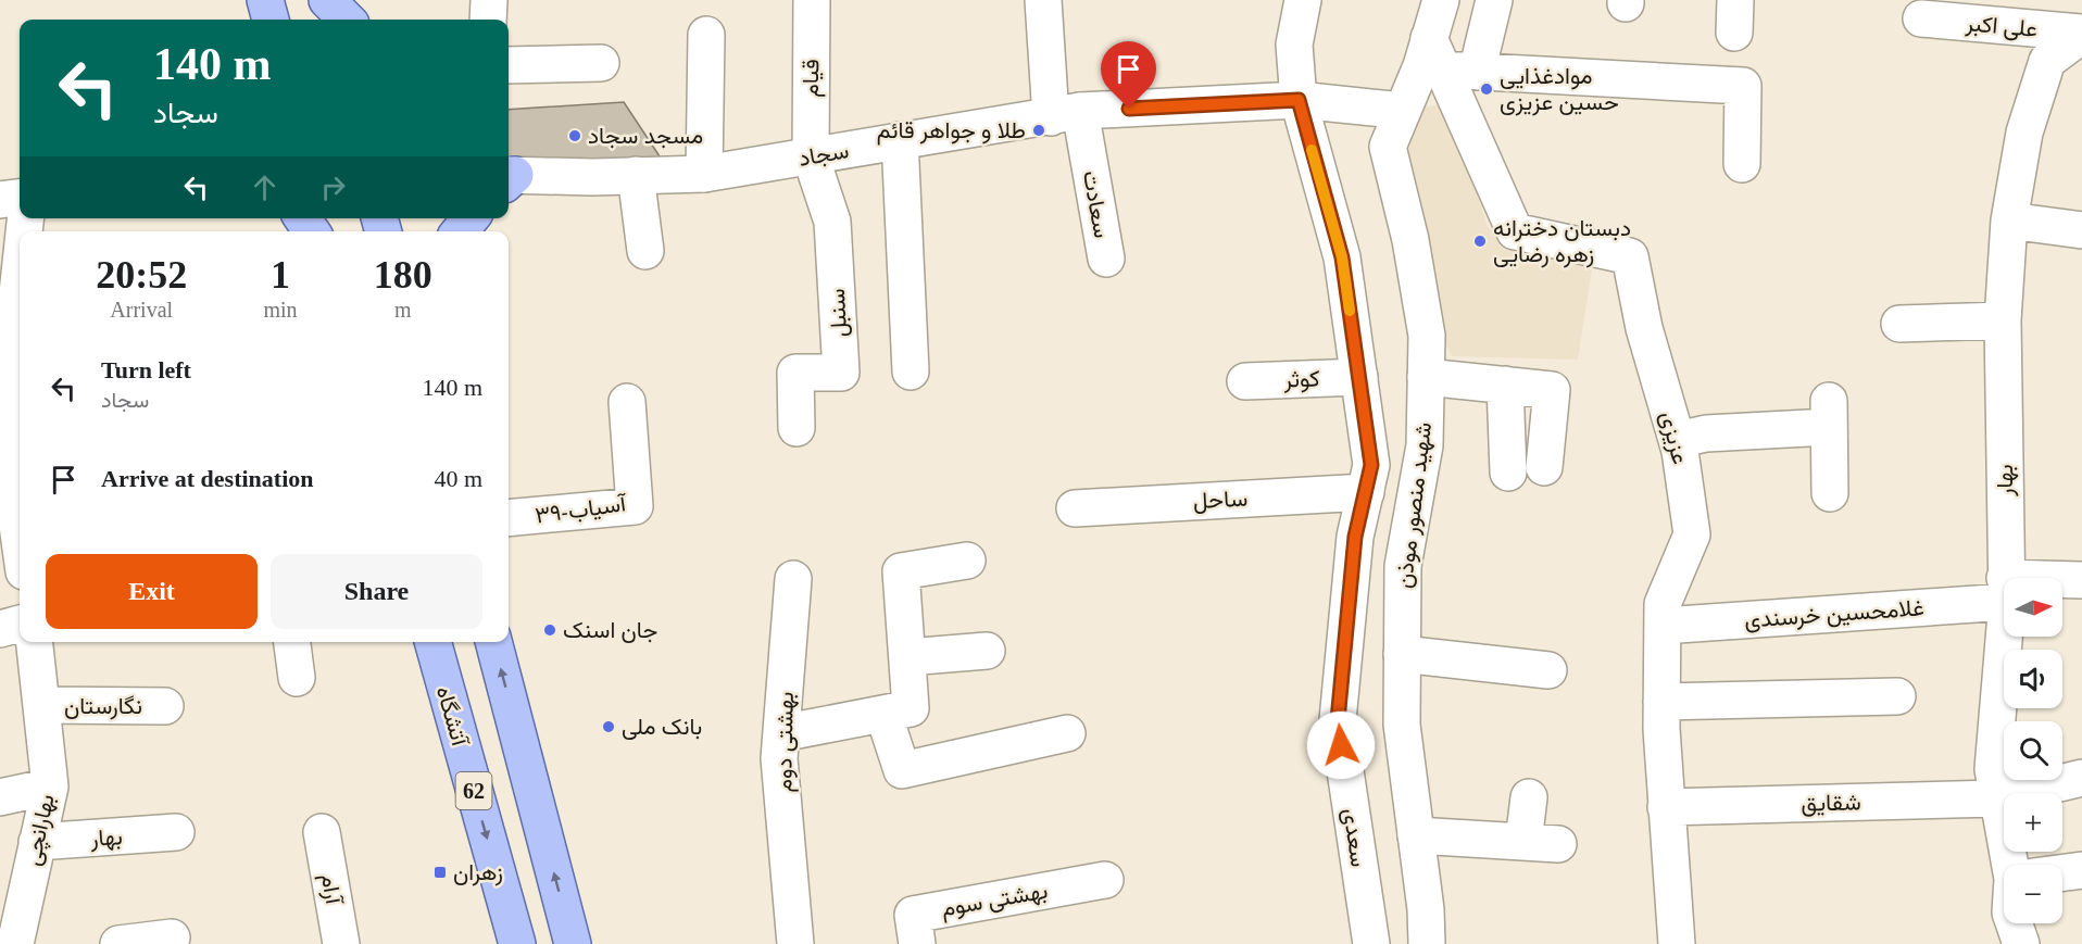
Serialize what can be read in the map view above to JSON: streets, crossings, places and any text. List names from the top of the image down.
{
  "streets": {
    "main road": ["آتشگاه", "62"],
    "street": [
      "علی اکبر",
      "قیام",
      "سجاد",
      "سعادت",
      "سنبل",
      "کوثر",
      "عزیزی",
      "بهار",
      "ساحل",
      "شهید منصور موذن",
      "۳۹-آسیاب",
      "غلامحسین خرسندی",
      "نگارستان",
      "بهشتی دوم",
      "شقایق",
      "بهارانچی",
      "سعدی",
      "آرام",
      "بهشتی سوم"
    ]
  },
  "crossings": [
    ["علی اکبر", "بهار"],
    ["قیام", "سجاد"],
    ["قیام", "سنبل"],
    ["سجاد", "سعادت"],
    ["سجاد", "سنبل"],
    ["سجاد", "شهید منصور موذن"],
    ["سجاد", "سعدی"],
    ["کوثر", "سعدی"],
    ["عزیزی", "شهید منصور موذن"],
    ["عزیزی", "غلامحسین خرسندی"],
    ["عزیزی", "شقایق"],
    ["بهار", "شقایق"],
    ["بهار", "بهارانچی"],
    ["ساحل", "سعدی"],
    ["نگارستان", "بهارانچی"]
  ],
  "places": {
    "other": [
      "موادغذایی حسین عزیزی",
      "طلا و جواهر قائم",
      "مسجد سجاد",
      "دبستان دخترانه زهره رضایی",
      "جان اسنک",
      "بانک ملی"
    ],
    "transit": ["زهران"]
  },
  "north": "right",
  "page": {
    "turn": ["140 m", "سجاد"],
    "eta": [
      "20:52",
      "Arrival",
      "1",
      "min",
      "180",
      "m"
    ],
    "list": [
      {
        "name": "Turn left",
        "note": "سجاد",
        "value": "140 m"
      },
      {
        "name": "Arrive at destination",
        "value": "40 m"
      }
    ],
    "buttons": ["Exit", "Share"],
    "map_buttons": ["+", "−"]
  }
}
